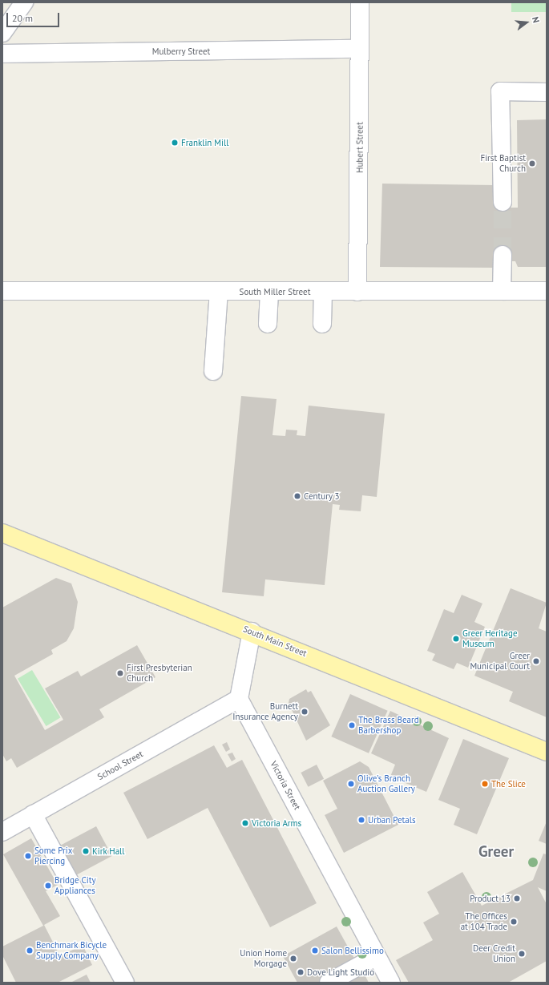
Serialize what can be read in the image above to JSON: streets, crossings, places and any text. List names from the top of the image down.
{
  "streets": {
    "main road": ["South Main Street"],
    "street": [
      "Mulberry Street",
      "Hubert Street",
      "South Miller Street",
      "School Street",
      "Victoria Street"
    ]
  },
  "crossings": [
    ["Mulberry Street", "Hubert Street"],
    ["Hubert Street", "South Miller Street"],
    ["School Street", "Victoria Street"]
  ],
  "districts": ["Greer"],
  "places": [
    "Franklin Mill",
    "First Baptist Church",
    "Century 3",
    "Greer Heritage Museum",
    "Greer Municipal Court",
    "First Presbyterian Church",
    "Burnett Insurance Agency",
    "The Brass Beard Barbershop",
    "Olive’s Branch Auction Gallery",
    "The Slice",
    "Urban Petals",
    "Victoria Arms",
    "Kirk Hall",
    "Some Prix Piercing",
    "Bridge City Appliances",
    "Product 13",
    "The Offices at 104 Trade",
    "Benchmark Bicycle Supply Company",
    "Salon Bellissimo",
    "Deer Credit Union",
    "Union Home Morgage",
    "Dove Light Studio"
  ],
  "scale_bar": "20 m",
  "north": "right"
}
